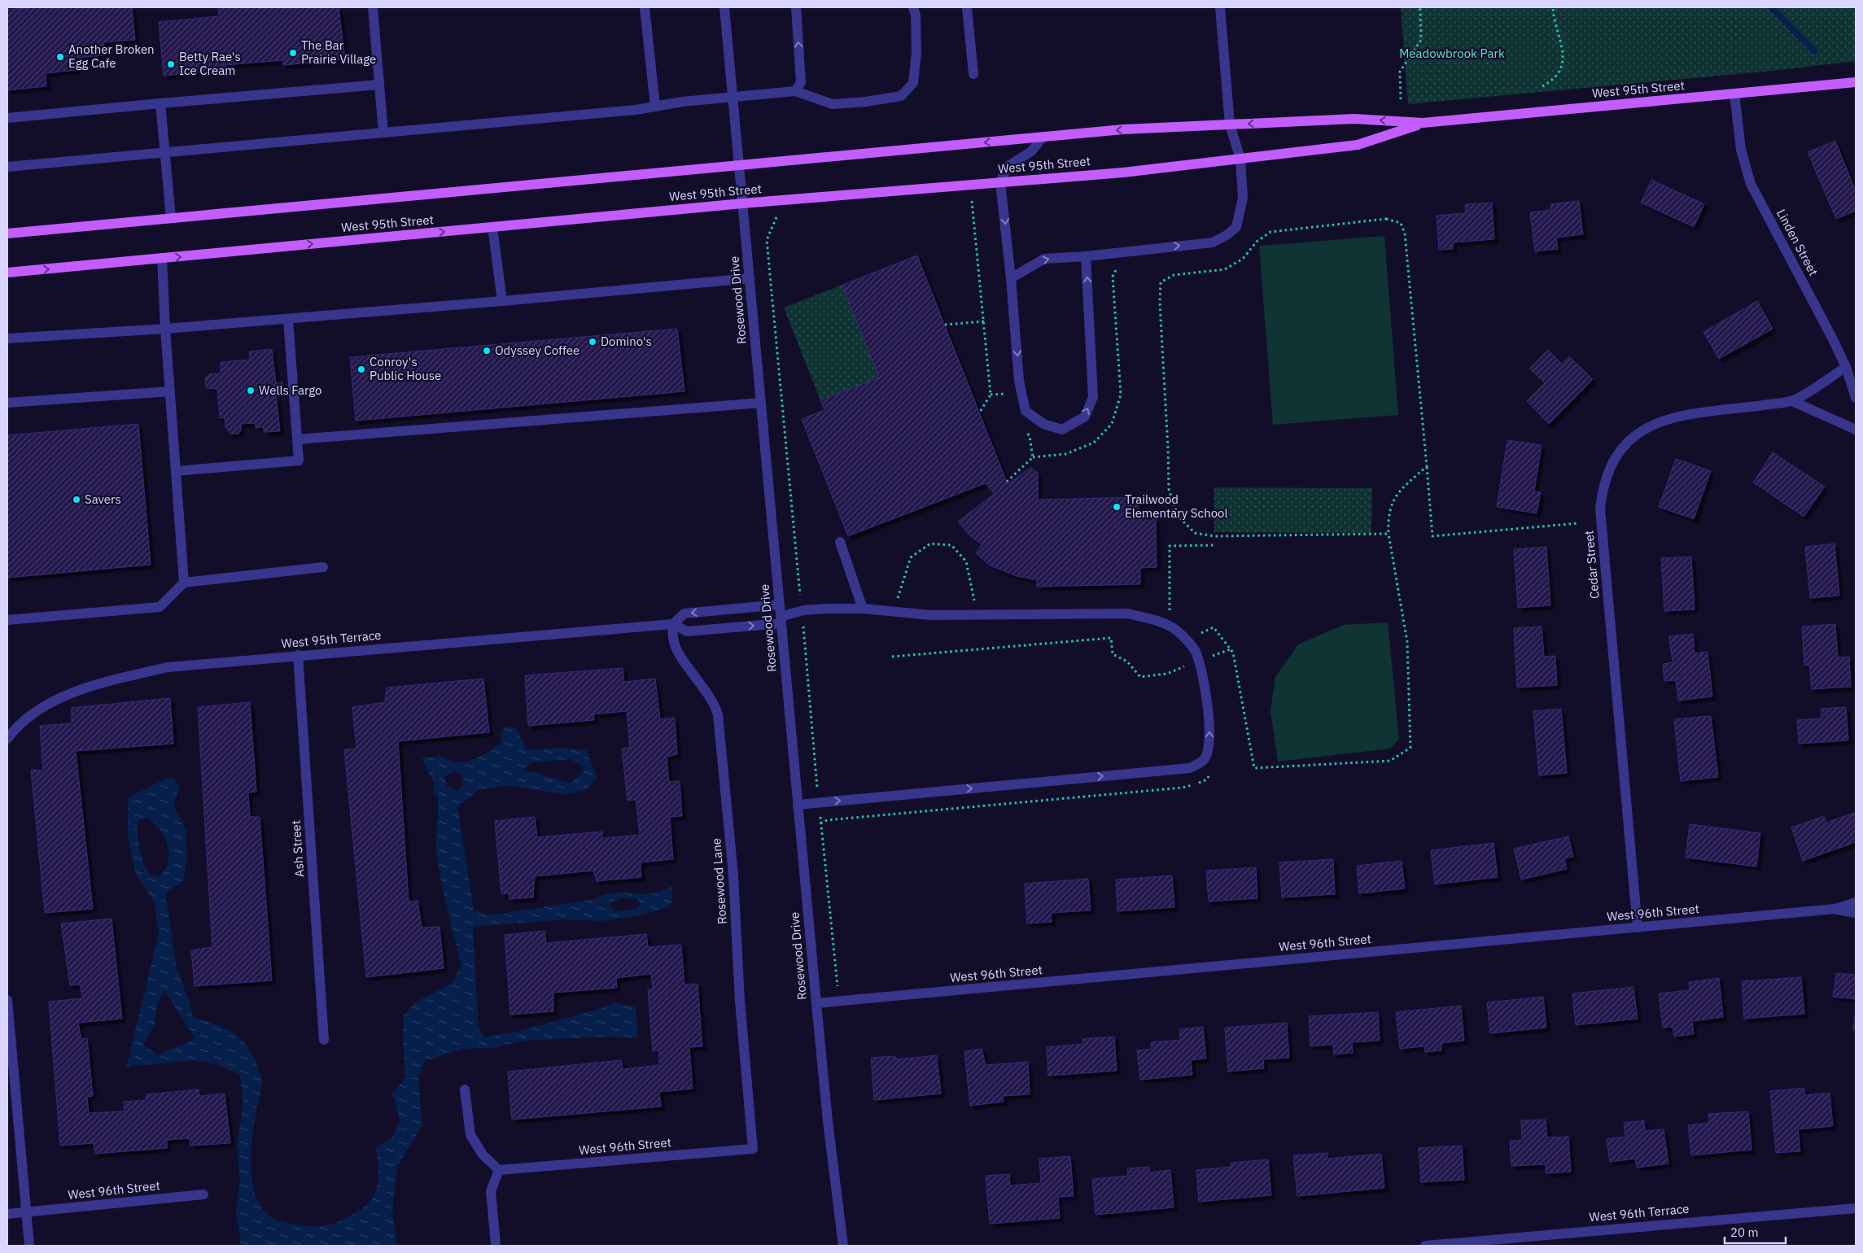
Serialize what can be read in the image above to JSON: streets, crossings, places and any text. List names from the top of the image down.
{
  "streets": {
    "main road": ["West 95th Street"],
    "street": [
      "Linden Street",
      "Rosewood Drive",
      "Cedar Street",
      "West 95th Terrace",
      "Ash Street",
      "Rosewood Lane",
      "West 96th Street",
      "West 96th Terrace"
    ]
  },
  "crossings": [
    ["West 95th Street", "Linden Street"],
    ["West 95th Street", "Rosewood Drive"],
    ["Linden Street", "Cedar Street"],
    ["Rosewood Drive", "West 95th Terrace"],
    ["Rosewood Drive", "West 96th Street"],
    ["Cedar Street", "West 96th Street"],
    ["West 95th Terrace", "Ash Street"],
    ["West 95th Terrace", "Rosewood Lane"],
    ["Rosewood Lane", "West 96th Street"]
  ],
  "parks": ["Meadowbrook Park"],
  "places": [
    "The Bar Prairie Village",
    "Another Broken Egg Cafe",
    "Betty Rae's Ice Cream",
    "Domino's",
    "Odyssey Coffee",
    "Conroy's Public House",
    "Wells Fargo",
    "Savers",
    "Trailwood Elementary School"
  ],
  "scale_bar": "20 m"
}
